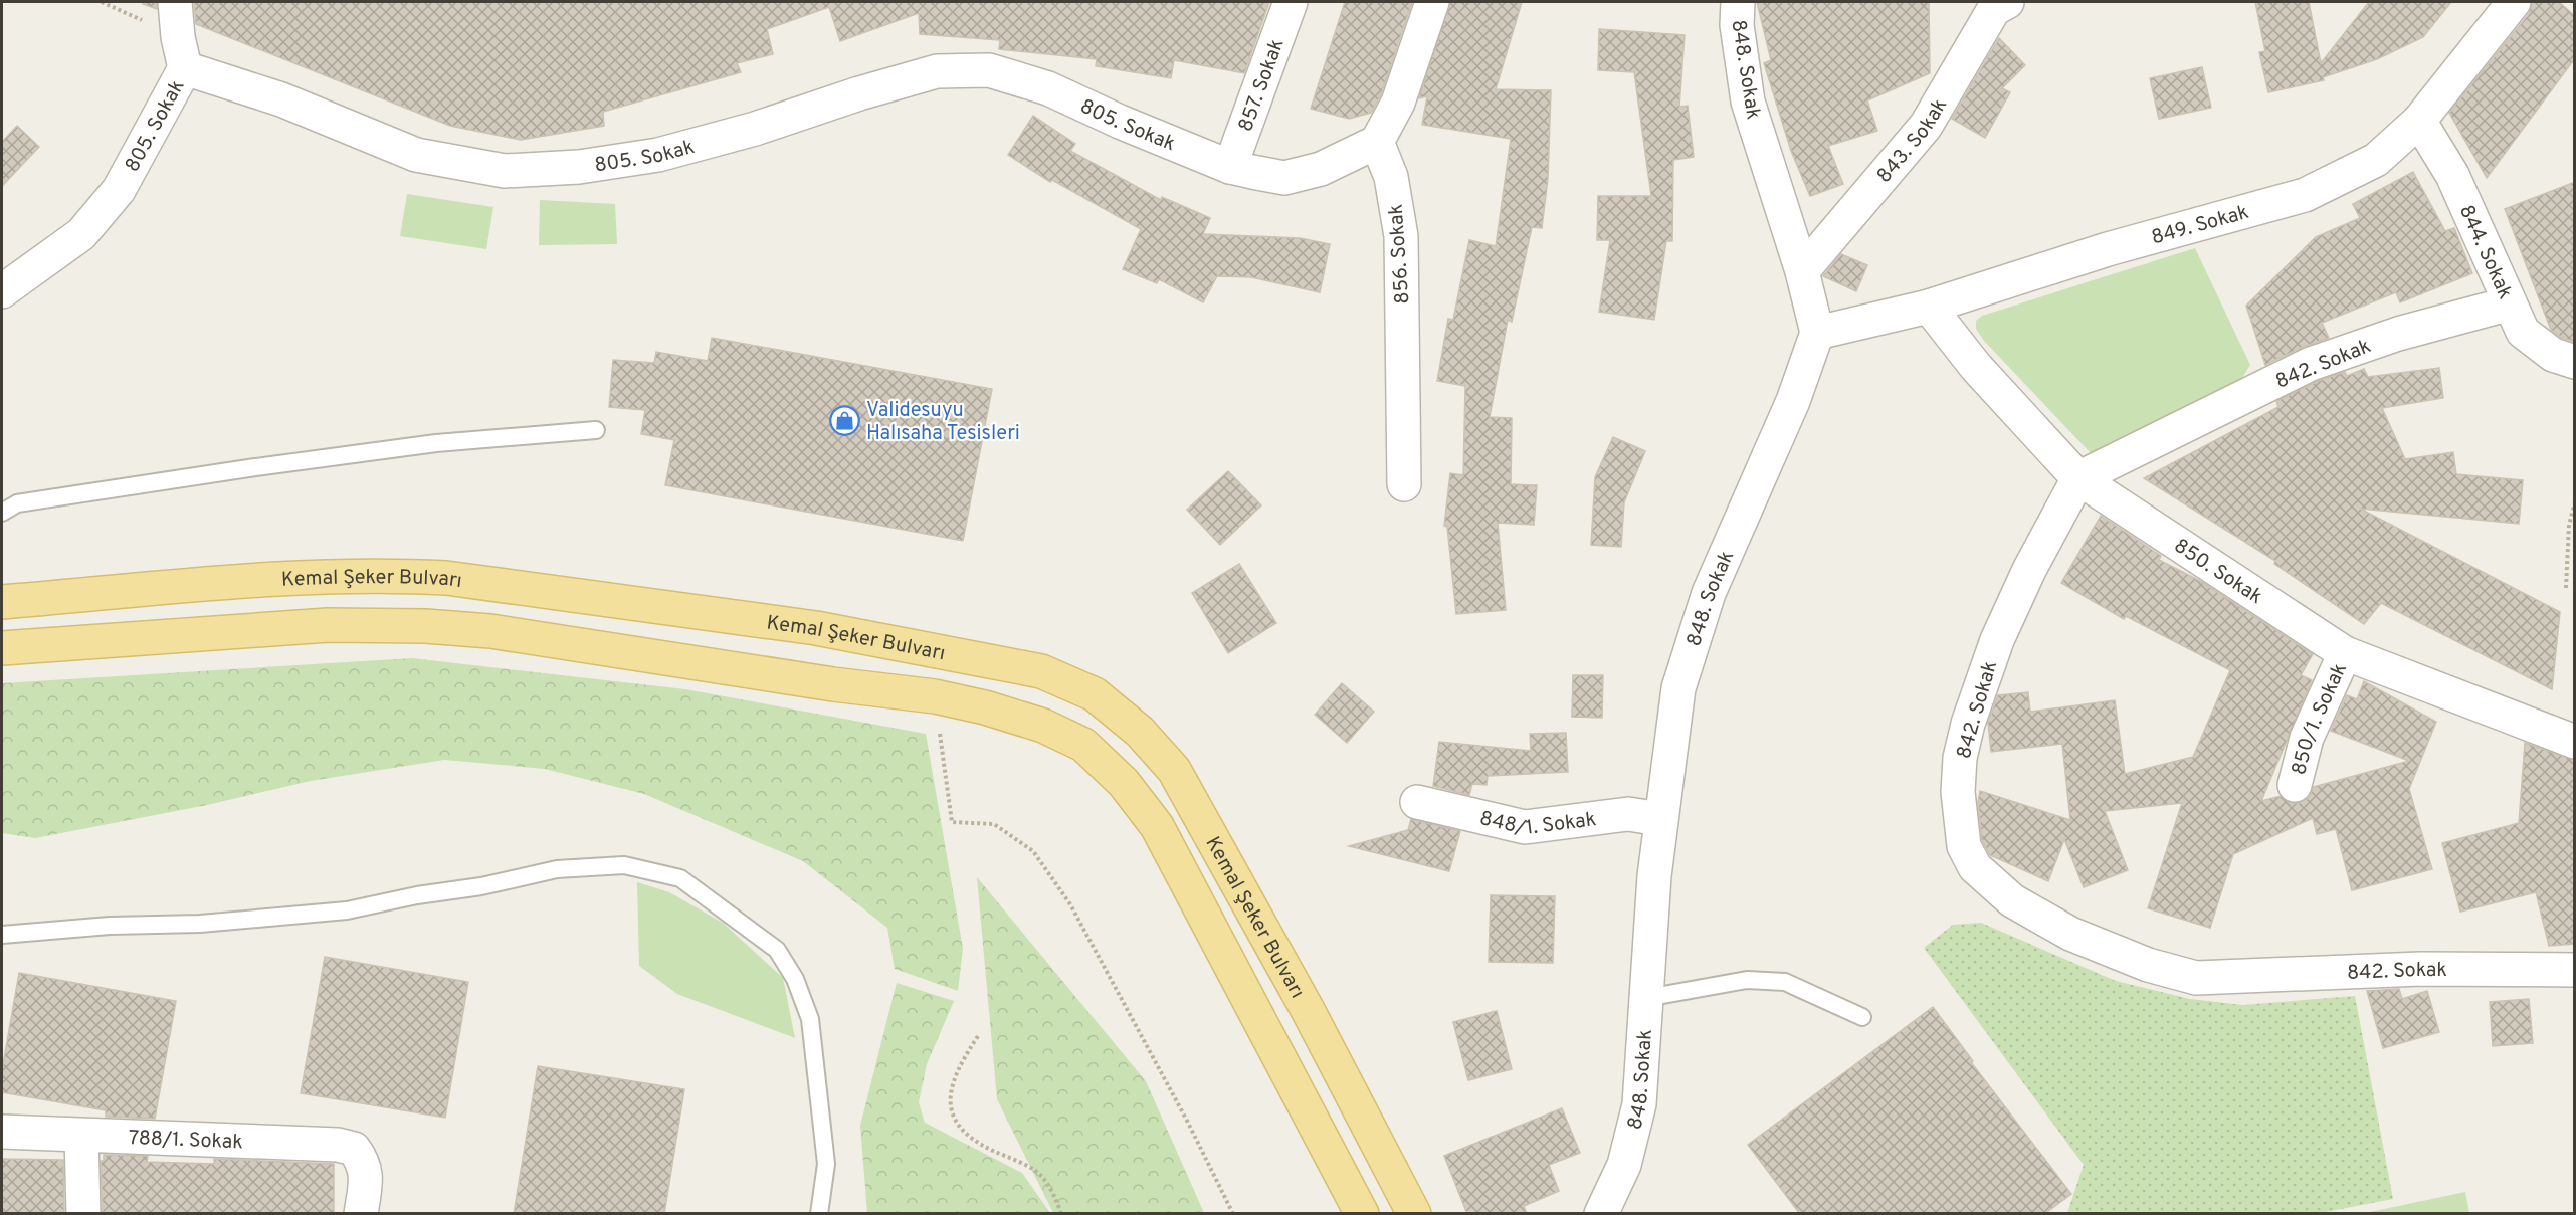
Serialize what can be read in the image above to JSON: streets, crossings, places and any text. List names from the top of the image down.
{
  "streets": {
    "main road": ["Kemal Şeker Bulvarı"],
    "street": [
      "848. Sokak",
      "857. Sokak",
      "805. Sokak",
      "843. Sokak",
      "849. Sokak",
      "844. Sokak",
      "856. Sokak",
      "842. Sokak",
      "850. Sokak",
      "850/1. Sokak",
      "848/1. Sokak",
      "788/1. Sokak"
    ]
  },
  "crossings": [
    ["848. Sokak", "843. Sokak"],
    ["848. Sokak", "849. Sokak"],
    ["848. Sokak", "848/1. Sokak"],
    ["857. Sokak", "805. Sokak"],
    ["805. Sokak", "856. Sokak"],
    ["849. Sokak", "844. Sokak"],
    ["849. Sokak", "850. Sokak"],
    ["844. Sokak", "842. Sokak"],
    ["842. Sokak", "850. Sokak"],
    ["850. Sokak", "850/1. Sokak"]
  ],
  "places": {
    "shop": ["Validesuyu Halısaha Tesisleri"]
  }
}
